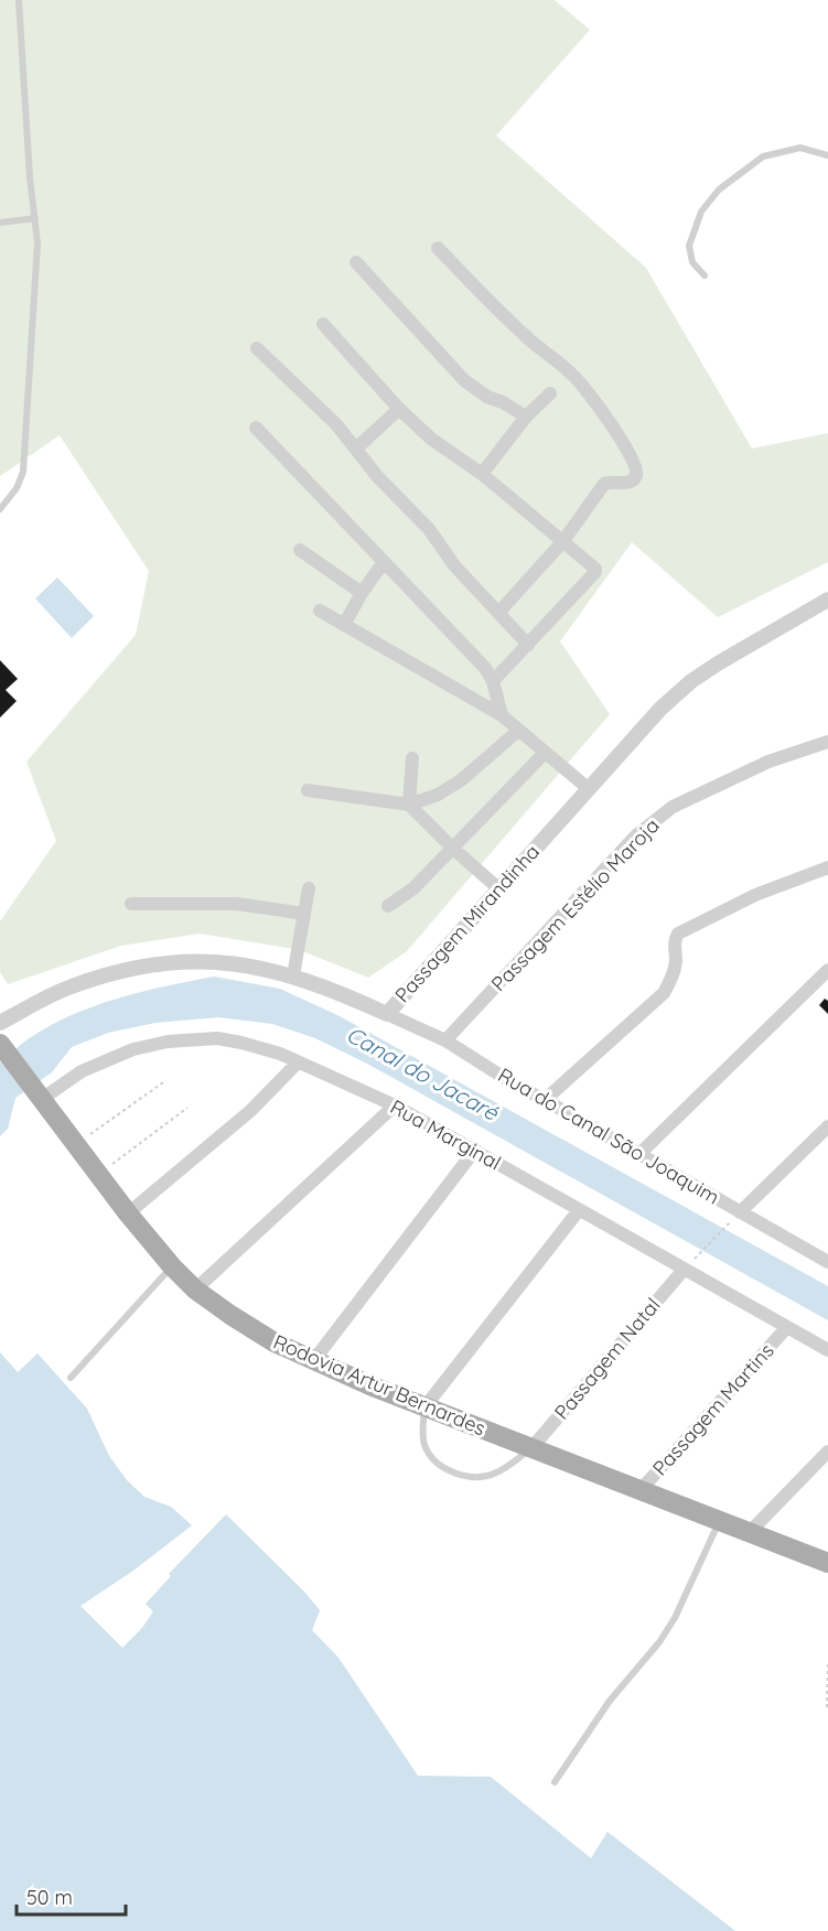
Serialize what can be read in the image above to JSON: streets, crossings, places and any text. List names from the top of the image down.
{
  "streets": {
    "main road": ["Rodovia Artur Bernardes"],
    "street": [
      "Passagem Estélio Maroja",
      "Passagem Mirandinha",
      "Rua Marginal",
      "Rua do Canal São Joaquim",
      "Passagem Natal",
      "Passagem Martins"
    ]
  },
  "crossings": [
    ["Passagem Estélio Maroja", "Rua do Canal São Joaquim"],
    ["Passagem Mirandinha", "Rua do Canal São Joaquim"],
    ["Rua Marginal", "Passagem Natal"],
    ["Rua Marginal", "Rodovia Artur Bernardes"],
    ["Rua Marginal", "Passagem Martins"],
    ["Passagem Natal", "Rodovia Artur Bernardes"],
    ["Rodovia Artur Bernardes", "Passagem Martins"]
  ],
  "water": ["Canal do Jacaré"],
  "scale_bar": "50 m"
}
